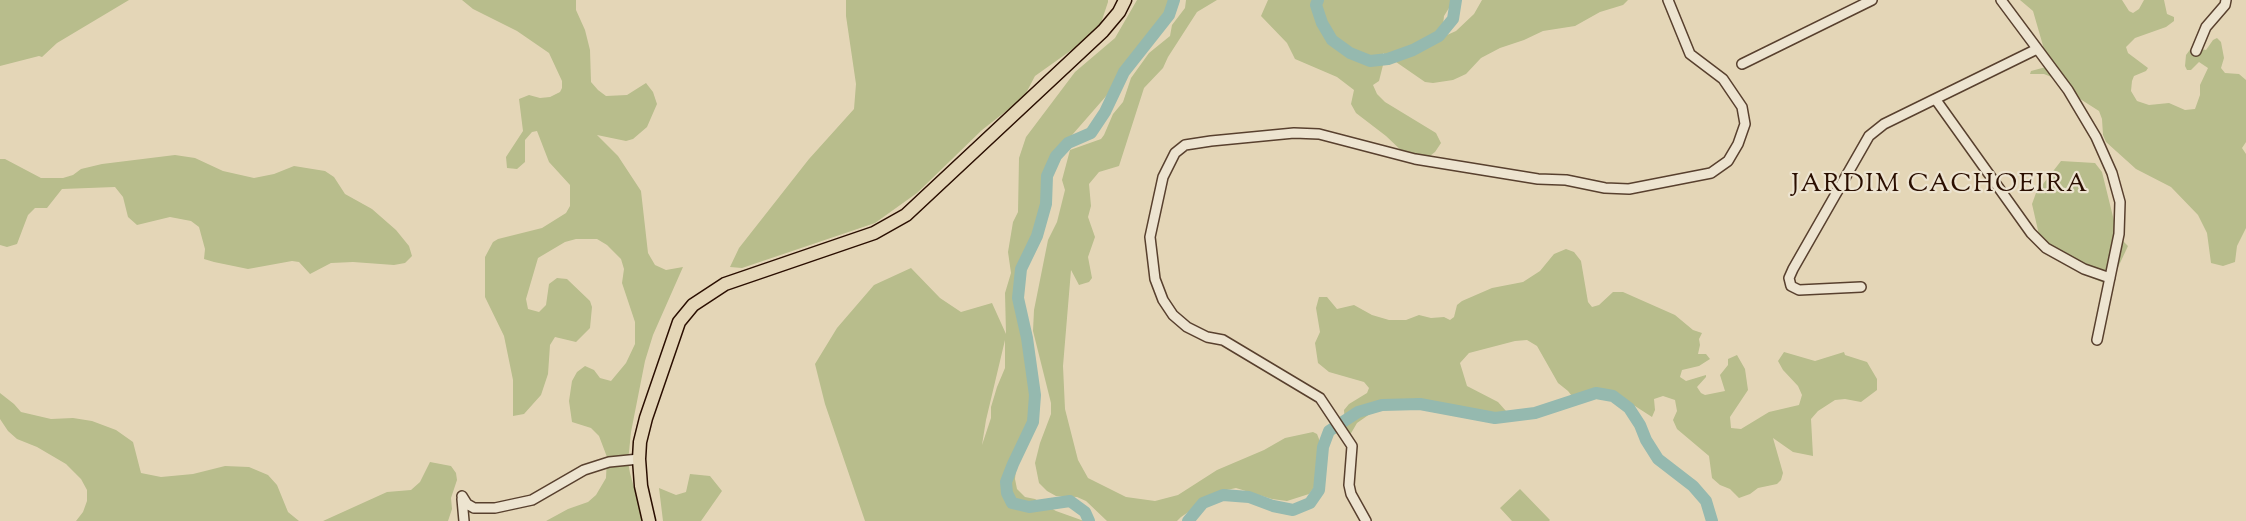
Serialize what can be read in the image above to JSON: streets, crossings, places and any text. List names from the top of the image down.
{
  "districts": ["JARDIM CACHOEIRA"]
}
